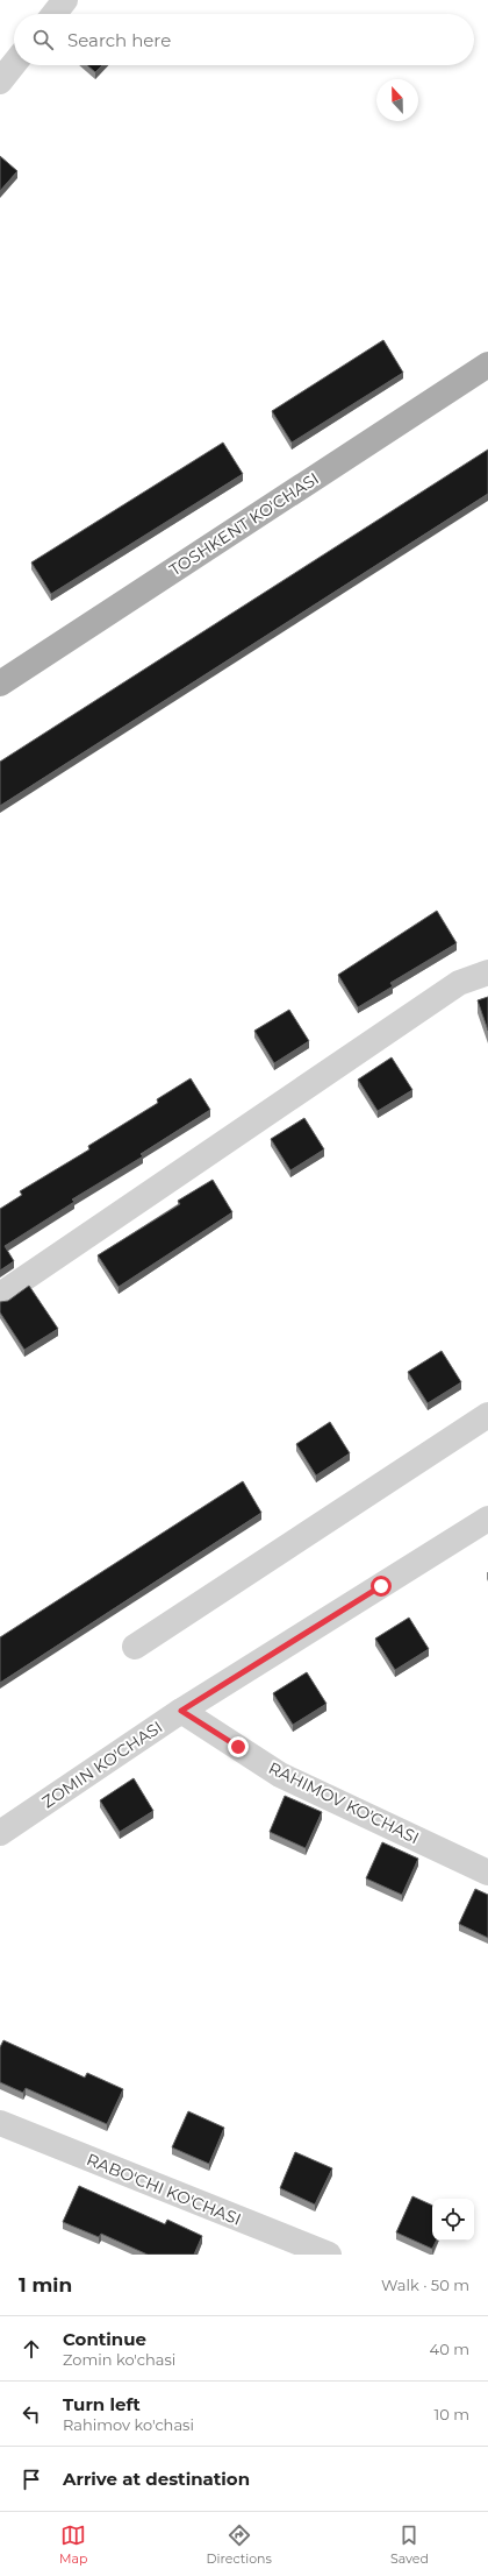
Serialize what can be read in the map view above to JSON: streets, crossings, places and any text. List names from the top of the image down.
{
  "streets": {
    "main road": ["TOSHKENT KO'CHASI"],
    "street": ["ZOMIN KO'CHASI", "RAHIMOV KO'CHASI", "RABO'CHI KO'CHASI"]
  },
  "crossings": [
    ["ZOMIN KO'CHASI", "RAHIMOV KO'CHASI"]
  ],
  "north": "top",
  "page": {
    "search": "Search here",
    "heading": ["1 min", "Walk · 50 m"],
    "list": [
      ["Continue", "Zomin ko'chasi", "40 m"],
      ["Turn left", "Rahimov ko'chasi", "10 m"],
      "Arrive at destination"
    ],
    "nav": ["Map", "Directions", "Saved"]
  }
}
